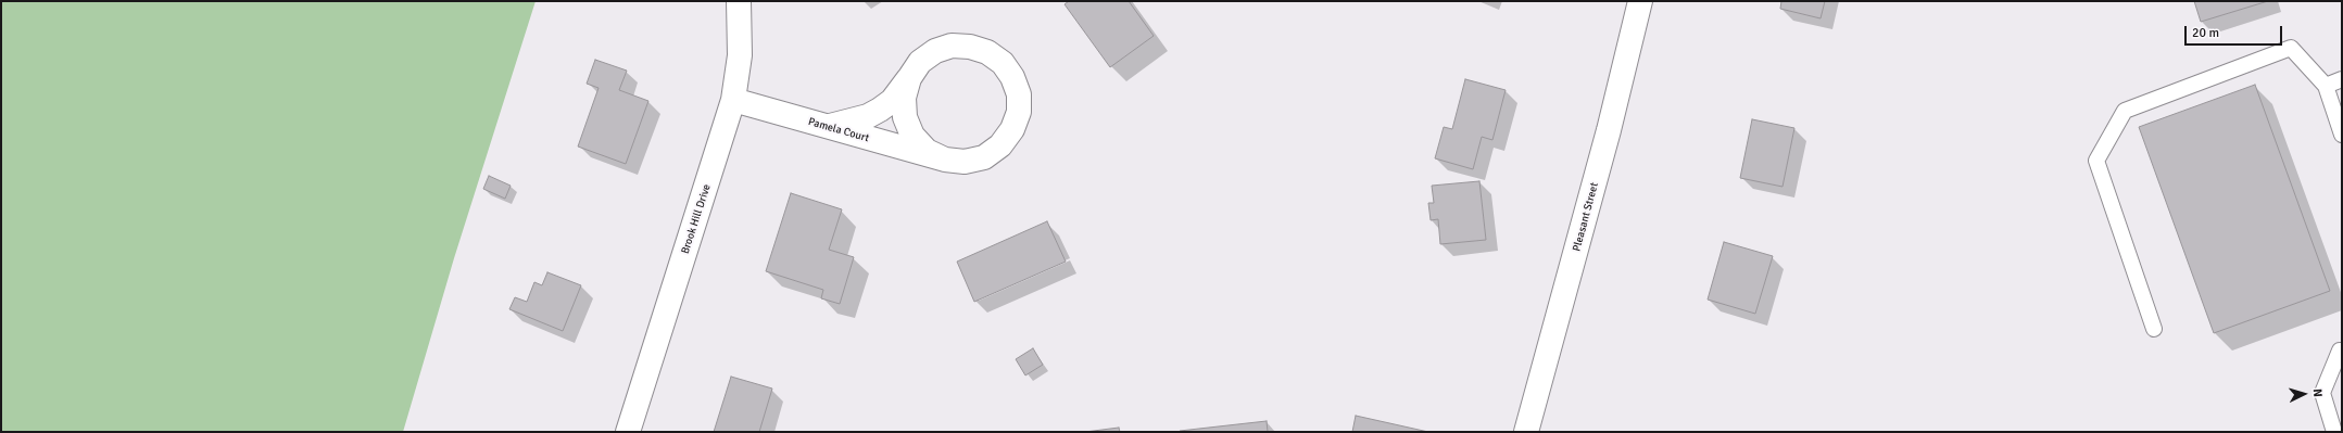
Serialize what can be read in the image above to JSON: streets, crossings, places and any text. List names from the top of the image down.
{
  "streets": {
    "street": ["Pamela Court", "Pleasant Street", "Brook Hill Drive"]
  },
  "crossings": [
    ["Pamela Court", "Brook Hill Drive"]
  ],
  "scale_bar": "20 m",
  "north": "right"
}
